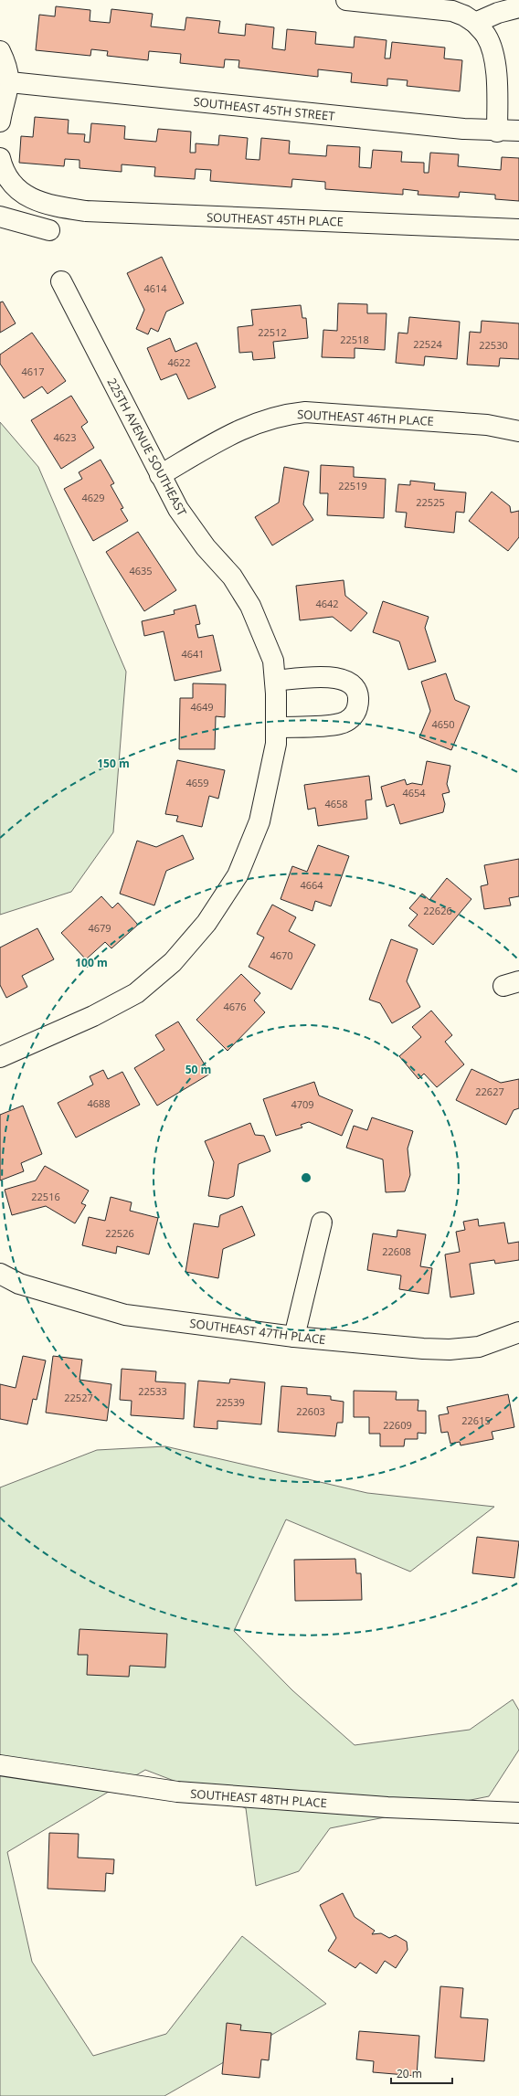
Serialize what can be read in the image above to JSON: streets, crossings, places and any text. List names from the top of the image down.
{
  "streets": {
    "street": [
      "SOUTHEAST 45TH STREET",
      "SOUTHEAST 45TH PLACE",
      "SOUTHEAST 46TH PLACE",
      "225TH AVENUE SOUTHEAST",
      "SOUTHEAST 47TH PLACE",
      "SOUTHEAST 48TH PLACE"
    ]
  },
  "crossings": [
    ["SOUTHEAST 46TH PLACE", "225TH AVENUE SOUTHEAST"]
  ],
  "house_numbers": [
    "4614",
    "22512",
    "22518",
    "22524",
    "22530",
    "4622",
    "4617",
    "4623",
    "22519",
    "4629",
    "22525",
    "4635",
    "4642",
    "4641",
    "4649",
    "4650",
    "4659",
    "4654",
    "4658",
    "4664",
    "22626",
    "4679",
    "4670",
    "4676",
    "22627",
    "4688",
    "4709",
    "22516",
    "22526",
    "22608",
    "22533",
    "22527",
    "22539",
    "22603",
    "22615",
    "22609"
  ],
  "scale_bar": "20 m",
  "rings": ["150 m", "100 m", "50 m"]
}
